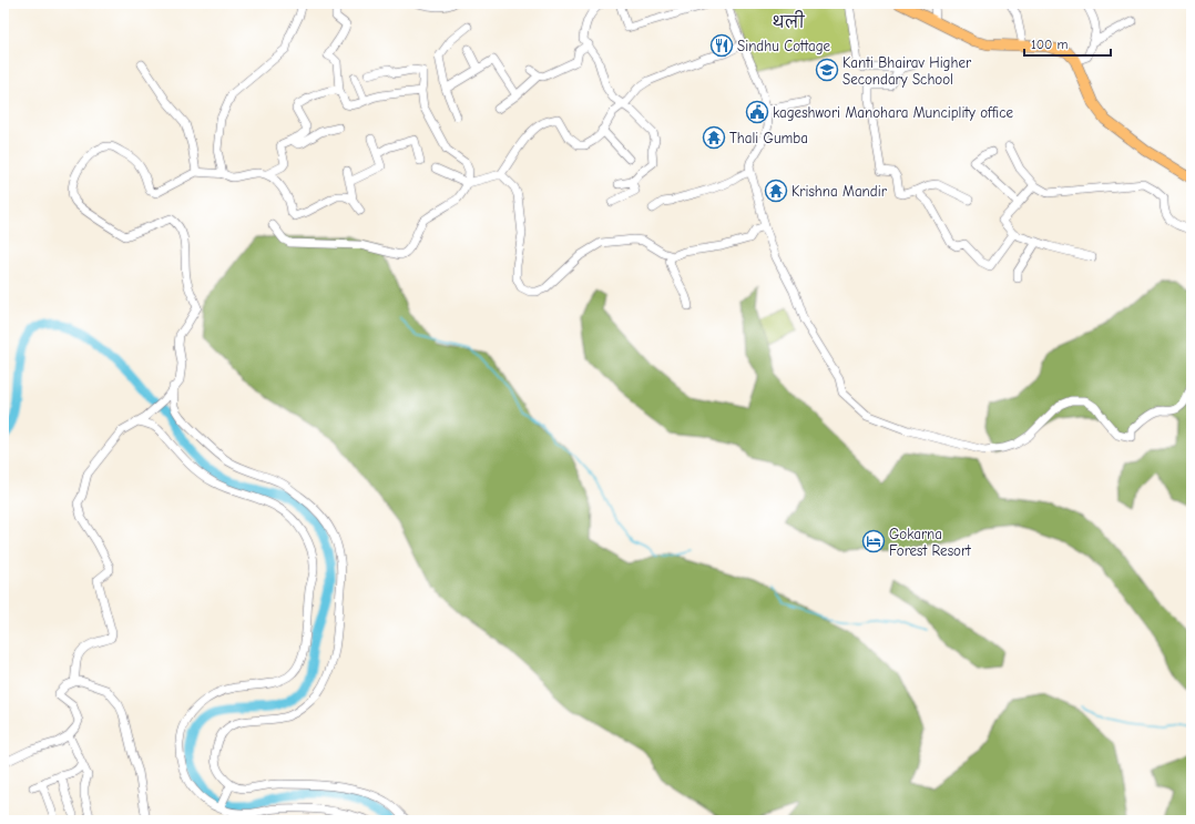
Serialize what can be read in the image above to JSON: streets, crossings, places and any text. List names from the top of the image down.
{
  "districts": ["थली"],
  "places": {
    "restaurant": ["Sindhu Cottage"],
    "school or university": ["Kanti Bhairav Higher Secondary School"],
    "public building": ["kageshwori Manohara Munciplity office"],
    "temple": ["Thali Gumba", "Krishna Mandir"],
    "hotel": ["Gokarna Forest Resort"]
  },
  "scale_bar": "100 m"
}
